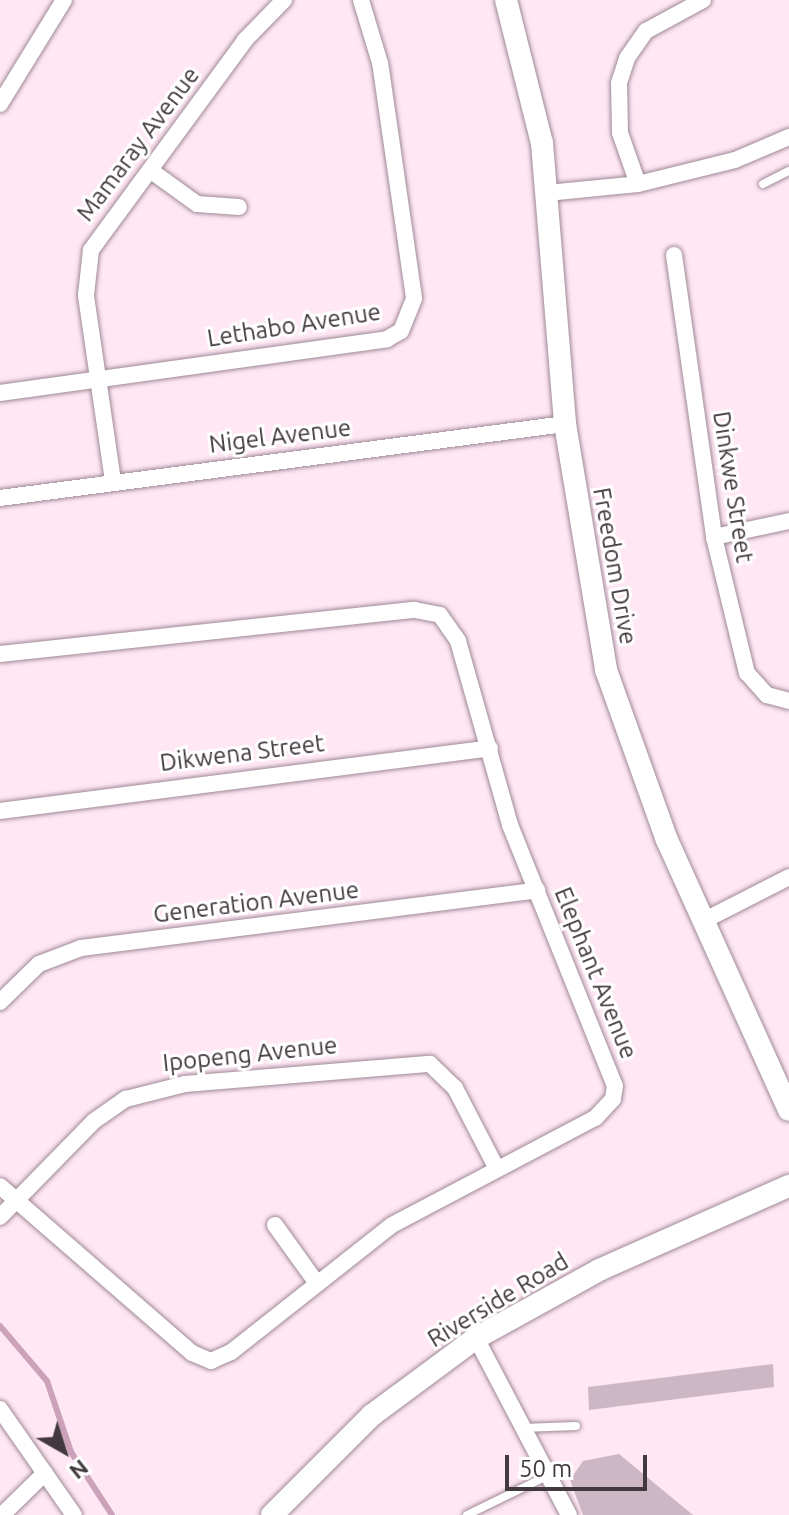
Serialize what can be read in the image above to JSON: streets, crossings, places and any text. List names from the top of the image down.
{
  "streets": {
    "street": [
      "Mamaray Avenue",
      "Lethabo Avenue",
      "Nigel Avenue",
      "Dinkwe Street",
      "Freedom Drive",
      "Dikwena Street",
      "Generation Avenue",
      "Elephant Avenue",
      "Ipopeng Avenue",
      "Riverside Road"
    ]
  },
  "crossings": [
    ["Mamaray Avenue", "Lethabo Avenue"],
    ["Mamaray Avenue", "Nigel Avenue"],
    ["Nigel Avenue", "Freedom Drive"],
    ["Dikwena Street", "Elephant Avenue"],
    ["Generation Avenue", "Elephant Avenue"],
    ["Elephant Avenue", "Ipopeng Avenue"]
  ],
  "scale_bar": "50 m",
  "north": "bottom right"
}
